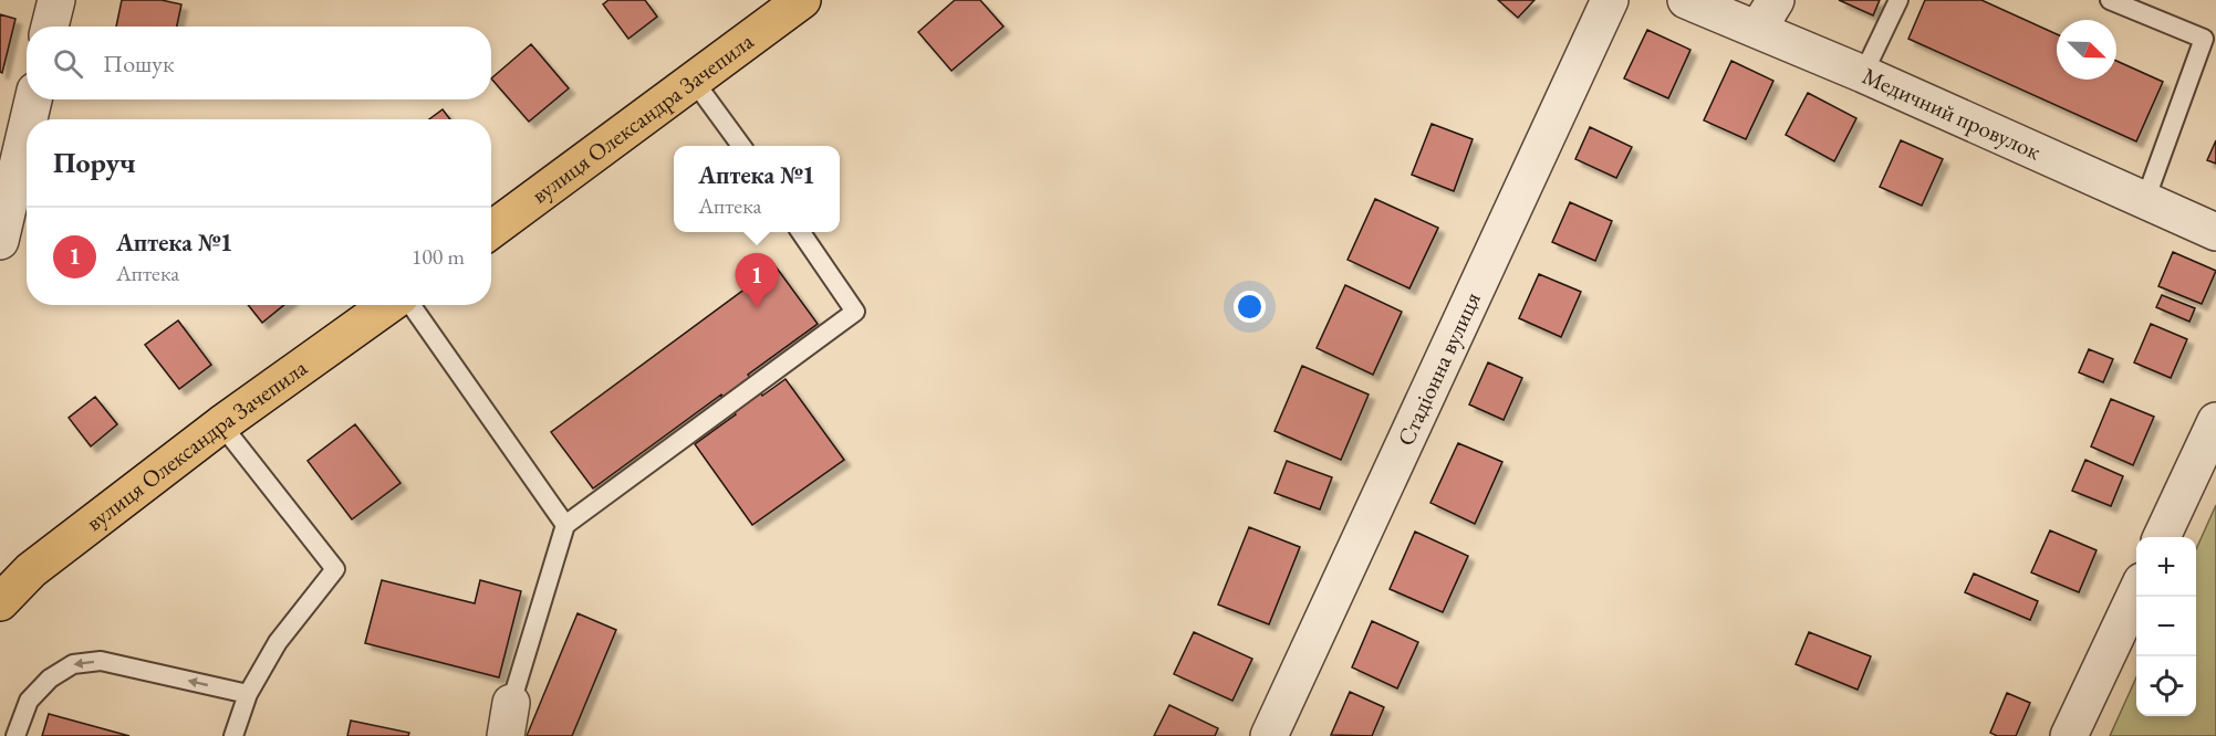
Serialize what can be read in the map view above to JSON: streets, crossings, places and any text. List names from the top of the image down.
{
  "streets": {
    "main road": ["вулиця Олександра Зачепила"],
    "street": ["Медичний провулок", "Стадіонна вулиця"]
  },
  "north": "bottom right",
  "page": {
    "search": "Пошук",
    "heading": "Поруч",
    "popup": ["Аптека №1", "Аптека"],
    "list": [
      {
        "mark": "1",
        "name": "Аптека №1",
        "note": "Аптека",
        "value": "100 m"
      }
    ],
    "pins": "1",
    "map_buttons": ["+", "−"]
  }
}
